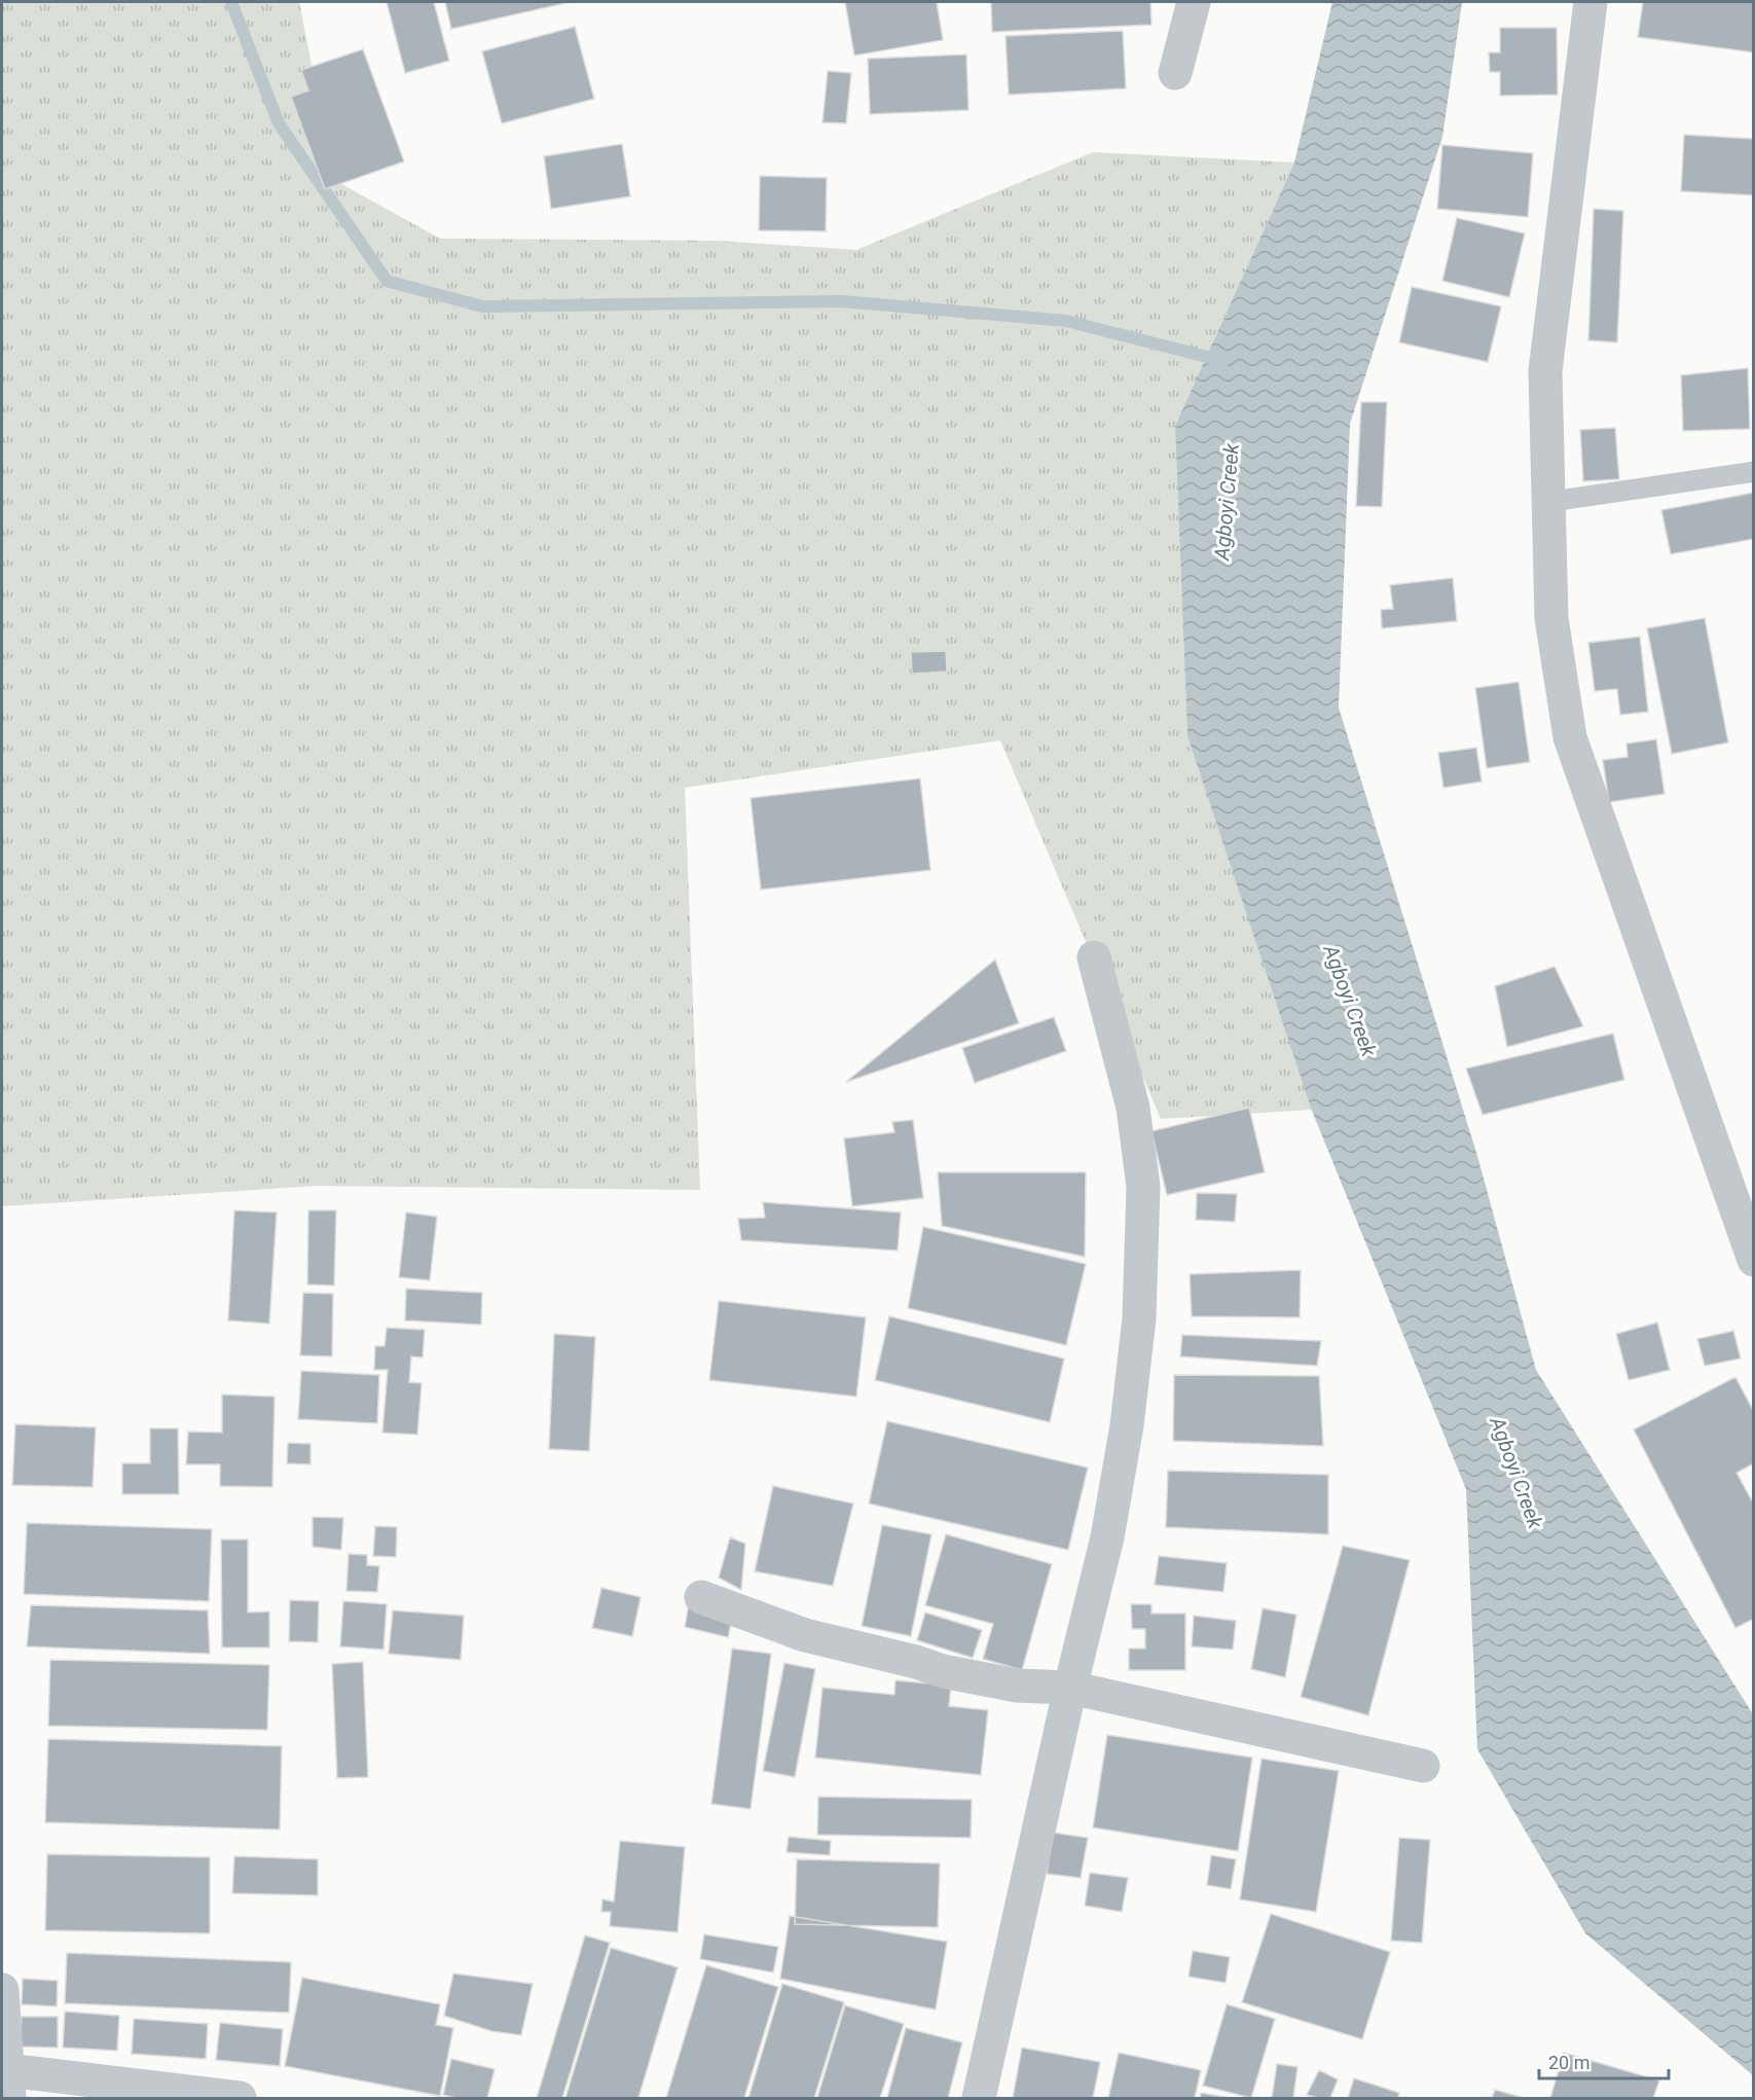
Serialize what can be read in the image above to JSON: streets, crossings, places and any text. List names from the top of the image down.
{
  "water": ["Agboyi Creek"],
  "scale_bar": "20 m"
}
